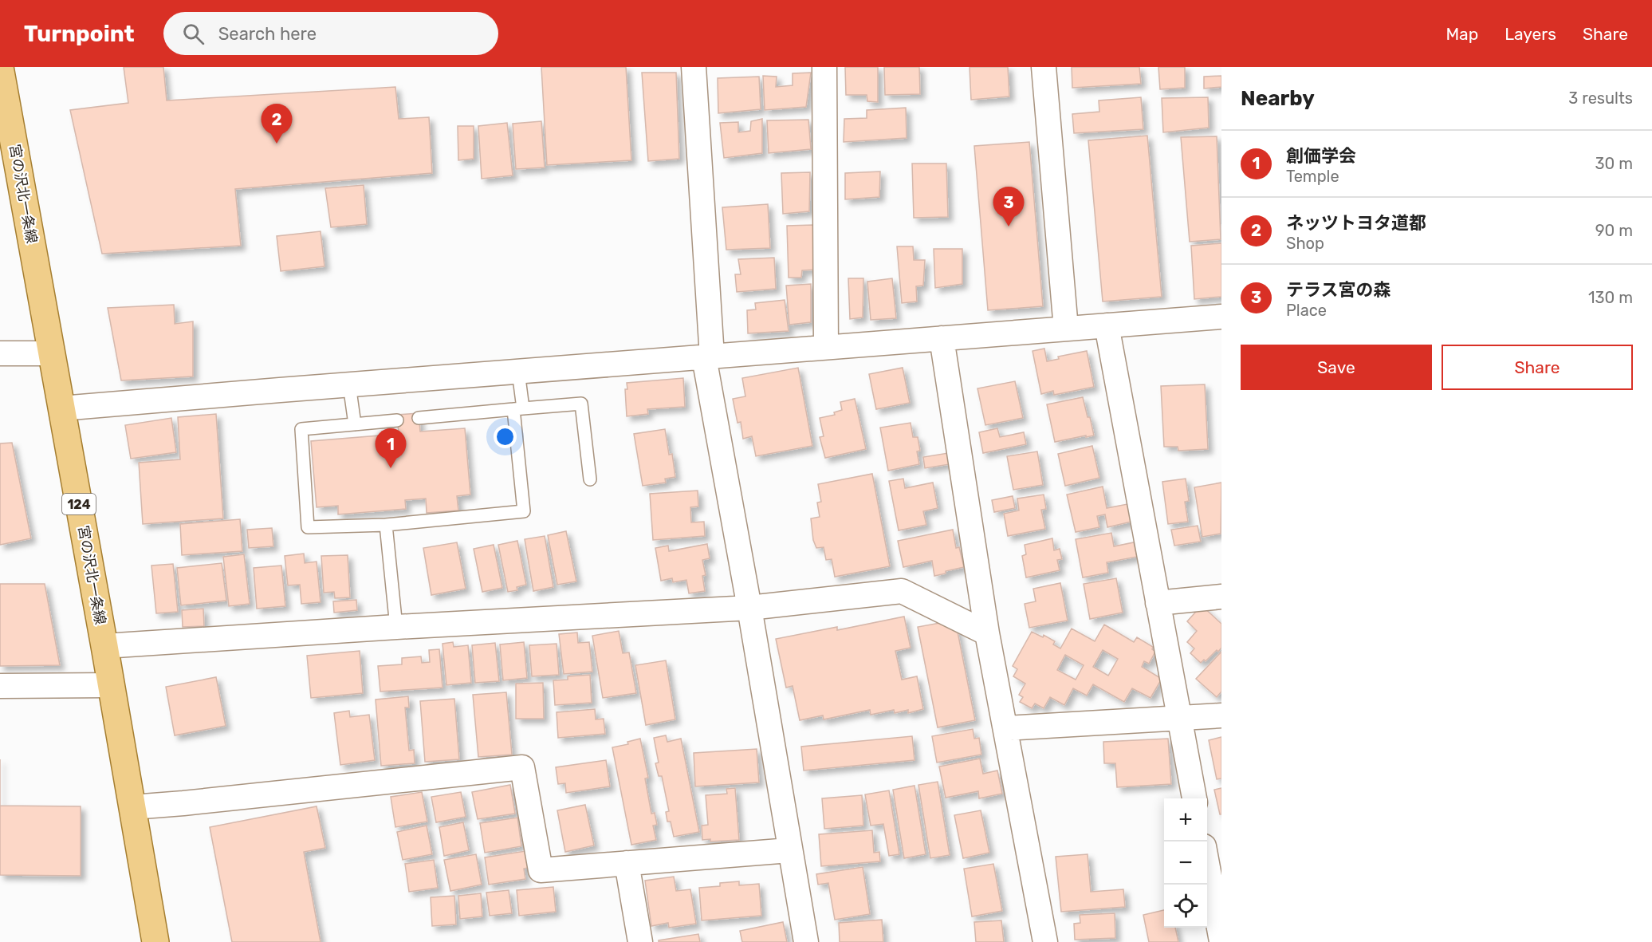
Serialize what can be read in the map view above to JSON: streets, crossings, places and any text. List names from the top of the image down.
{
  "streets": {
    "main road": ["宮の沢北一条線", "124"]
  },
  "page": {
    "header": "Turnpoint",
    "search": "Search here",
    "nav": ["Map", "Layers", "Share"],
    "heading": ["Nearby", "3 results"],
    "pins": ["2", "3", "1"],
    "list": [
      {
        "mark": "1",
        "name": "創価学会",
        "note": "Temple",
        "value": "30 m"
      },
      {
        "mark": "2",
        "name": "ネッツトヨタ道都",
        "note": "Shop",
        "value": "90 m"
      },
      {
        "mark": "3",
        "name": "テラス宮の森",
        "note": "Place",
        "value": "130 m"
      }
    ],
    "buttons": ["Save", "Share"],
    "map_buttons": ["+", "−"]
  }
}
